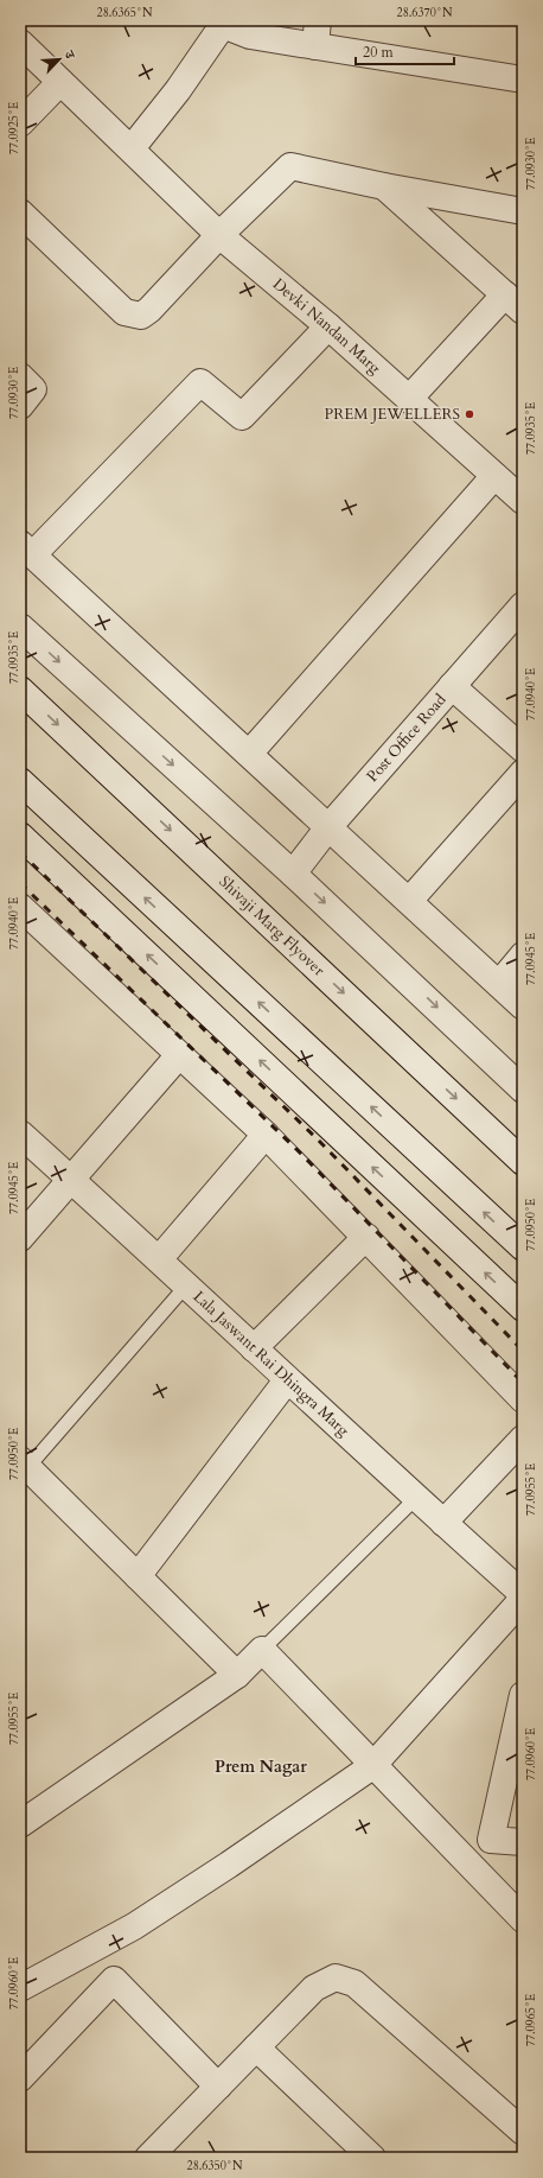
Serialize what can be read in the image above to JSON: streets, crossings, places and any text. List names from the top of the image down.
{
  "streets": {
    "street": [
      "Devki Nandan Marg",
      "Post Office Road",
      "Shivaji Marg Flyover",
      "Lala Jaswant Rai Dhingra Marg"
    ]
  },
  "districts": ["Prem Nagar"],
  "places": ["PREM JEWELLERS"],
  "scale_bar": "20 m",
  "north": "top right",
  "coordinates": [
    "28.6365°N",
    "28.6370°N",
    "77.0925°E",
    "77.0930°E",
    "77.0935°E",
    "77.0940°E",
    "77.0945°E",
    "77.0950°E",
    "77.0955°E",
    "77.0960°E",
    "77.0965°E",
    "28.6350°N"
  ]
}
